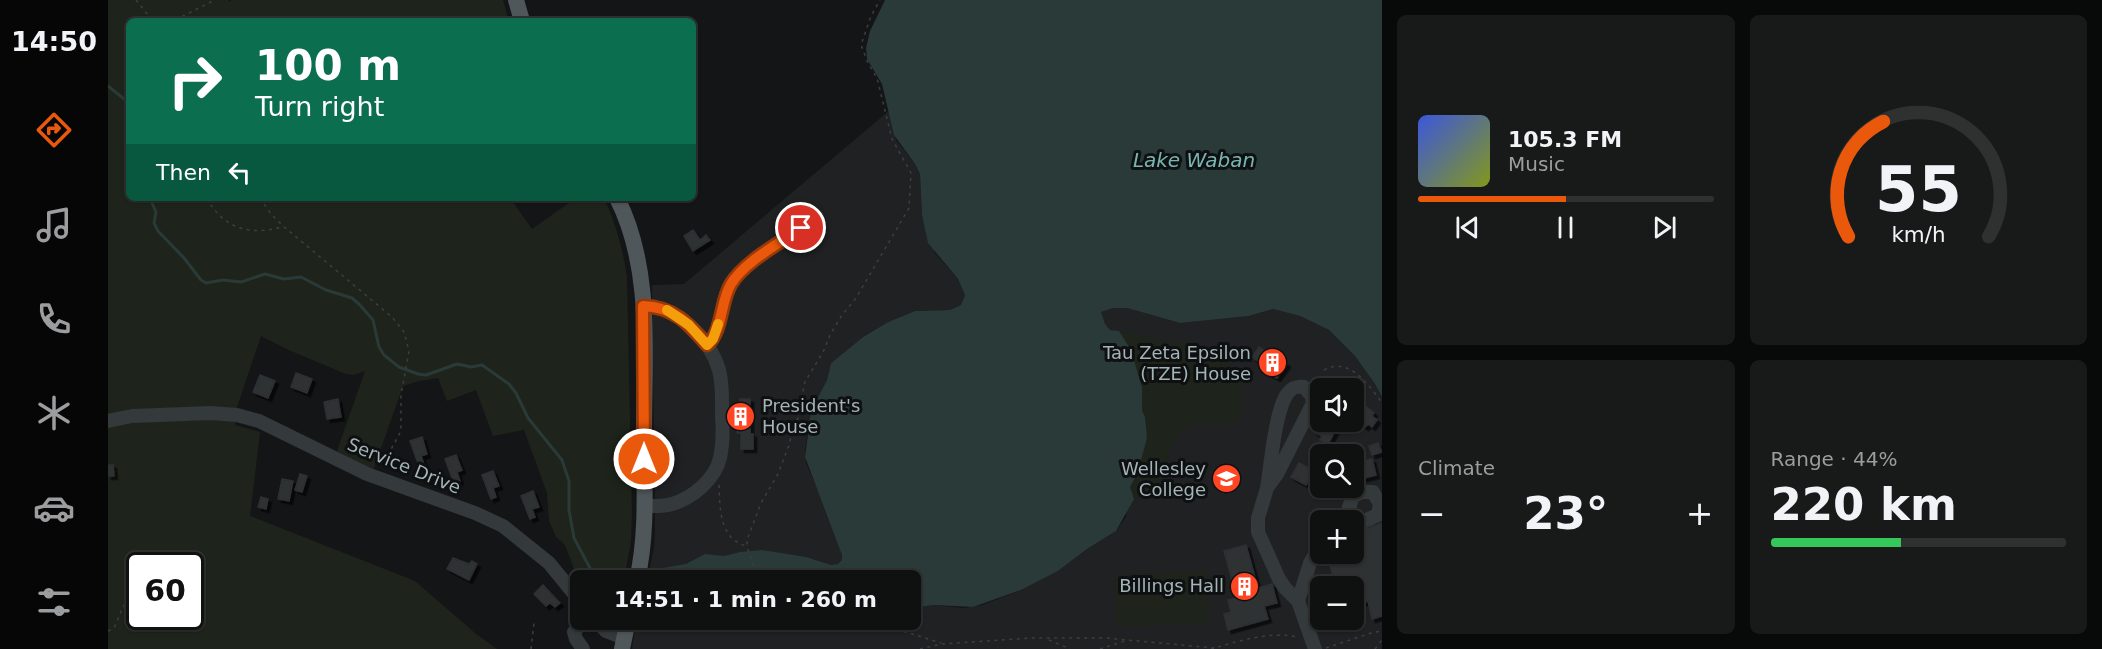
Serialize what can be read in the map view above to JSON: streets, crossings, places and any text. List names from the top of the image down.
{
  "streets": {
    "street": ["Service Drive"]
  },
  "water": ["Lake Waban"],
  "places": {
    "building": ["Tau Zeta Epsilon (TZE) House", "President's House", "Billings Hall"],
    "school or university": ["Wellesley College"]
  },
  "page": {
    "tabs": "14:50",
    "turn": ["100 m", "Turn right"],
    "song": ["105.3 FM", "Music"],
    "then": "Then",
    "tile": [
      "Climate",
      ["Range · 44%", "220 km"]
    ],
    "map_buttons": ["+", "−"],
    "heat": ["−", "23°", "+"],
    "limit": "60",
    "trip": "14:51 · 1 min · 260 m",
    "gauge": ["55", "km/h"]
  }
}
